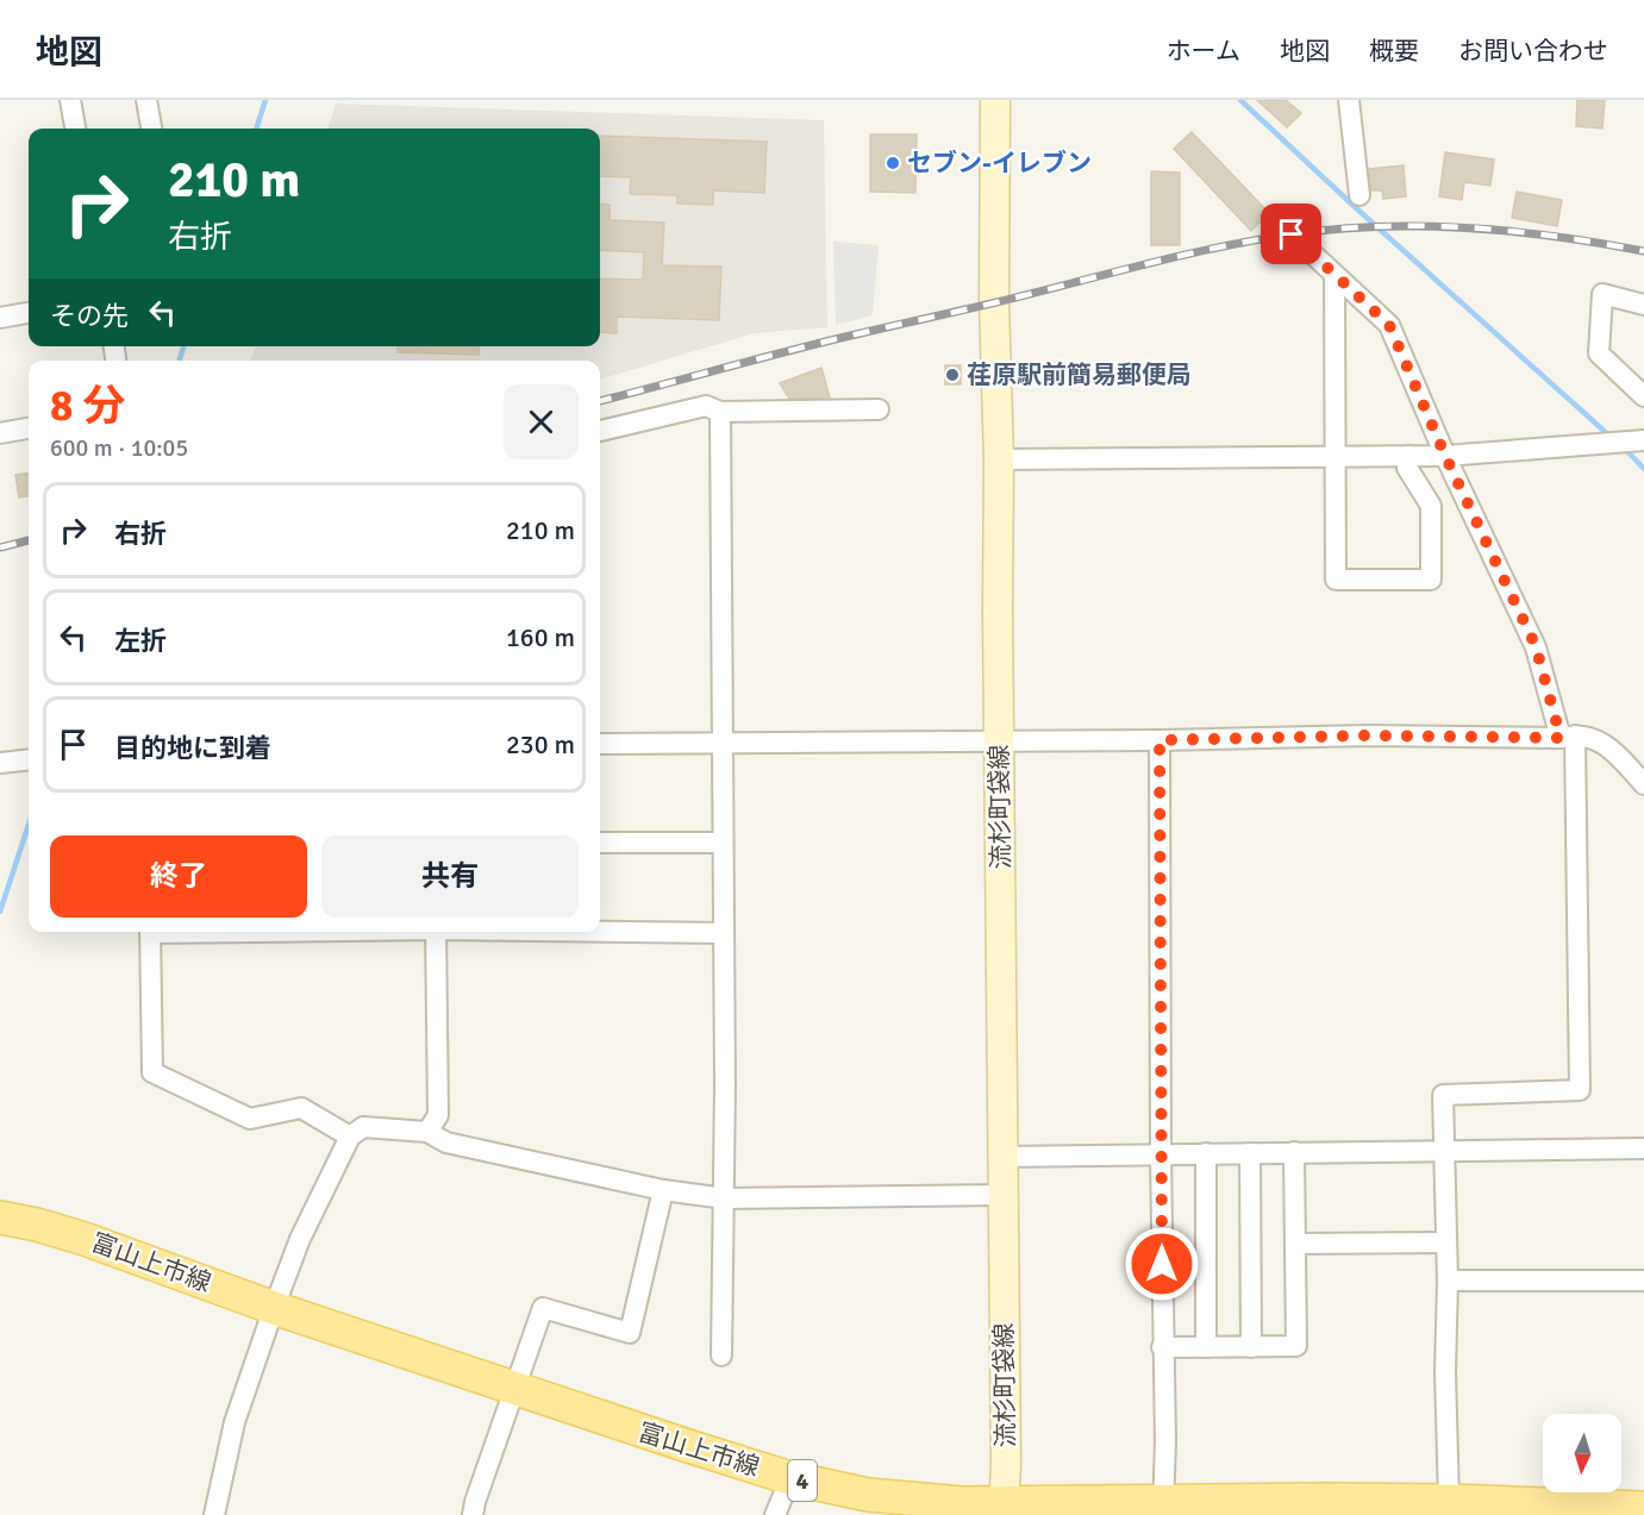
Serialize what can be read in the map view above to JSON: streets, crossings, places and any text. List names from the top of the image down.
{
  "streets": {
    "main road": ["流杉町袋線", "富山上市線", "4"]
  },
  "crossings": [
    ["流杉町袋線", "富山上市線"]
  ],
  "places": ["セブン-イレブン", "荏原駅前簡易郵便局"],
  "north": "bottom",
  "page": {
    "header": "地図",
    "nav": [
      "ホーム",
      "地図",
      "概要",
      "お問い合わせ"
    ],
    "turn": ["210 m", "右折"],
    "then": "その先",
    "heading": ["8 分", "600 m · 10:05"],
    "list": [
      {
        "name": "右折",
        "value": "210 m"
      },
      {
        "name": "左折",
        "value": "160 m"
      },
      {
        "name": "目的地に到着",
        "value": "230 m"
      }
    ],
    "buttons": ["終了", "共有"]
  }
}
